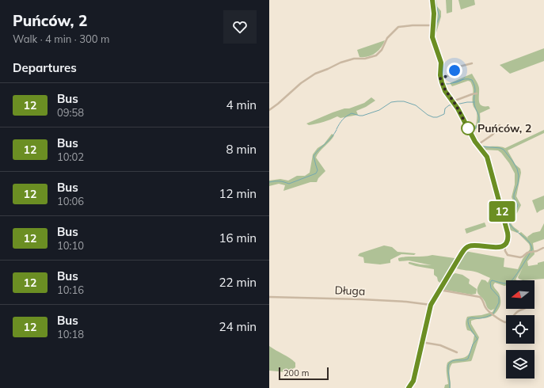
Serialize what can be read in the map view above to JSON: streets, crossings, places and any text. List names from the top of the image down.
{
  "streets": {
    "street": ["Długa"]
  },
  "places": ["Puńców, 2"],
  "lines": ["bus line 12"],
  "scale_bar": "200 m",
  "north": "left",
  "page": {
    "heading": [
      ["Puńców, 2", "Walk · 4 min · 300 m"],
      "Departures"
    ],
    "on_map": "12",
    "list": [
      {
        "mark": "12",
        "name": "Bus",
        "note": "09:58",
        "value": "4 min"
      },
      {
        "mark": "12",
        "name": "Bus",
        "note": "10:02",
        "value": "8 min"
      },
      {
        "mark": "12",
        "name": "Bus",
        "note": "10:06",
        "value": "12 min"
      },
      {
        "mark": "12",
        "name": "Bus",
        "note": "10:10",
        "value": "16 min"
      },
      {
        "mark": "12",
        "name": "Bus",
        "note": "10:16",
        "value": "22 min"
      },
      {
        "mark": "12",
        "name": "Bus",
        "note": "10:18",
        "value": "24 min"
      }
    ],
    "scale": "200 m"
  }
}
